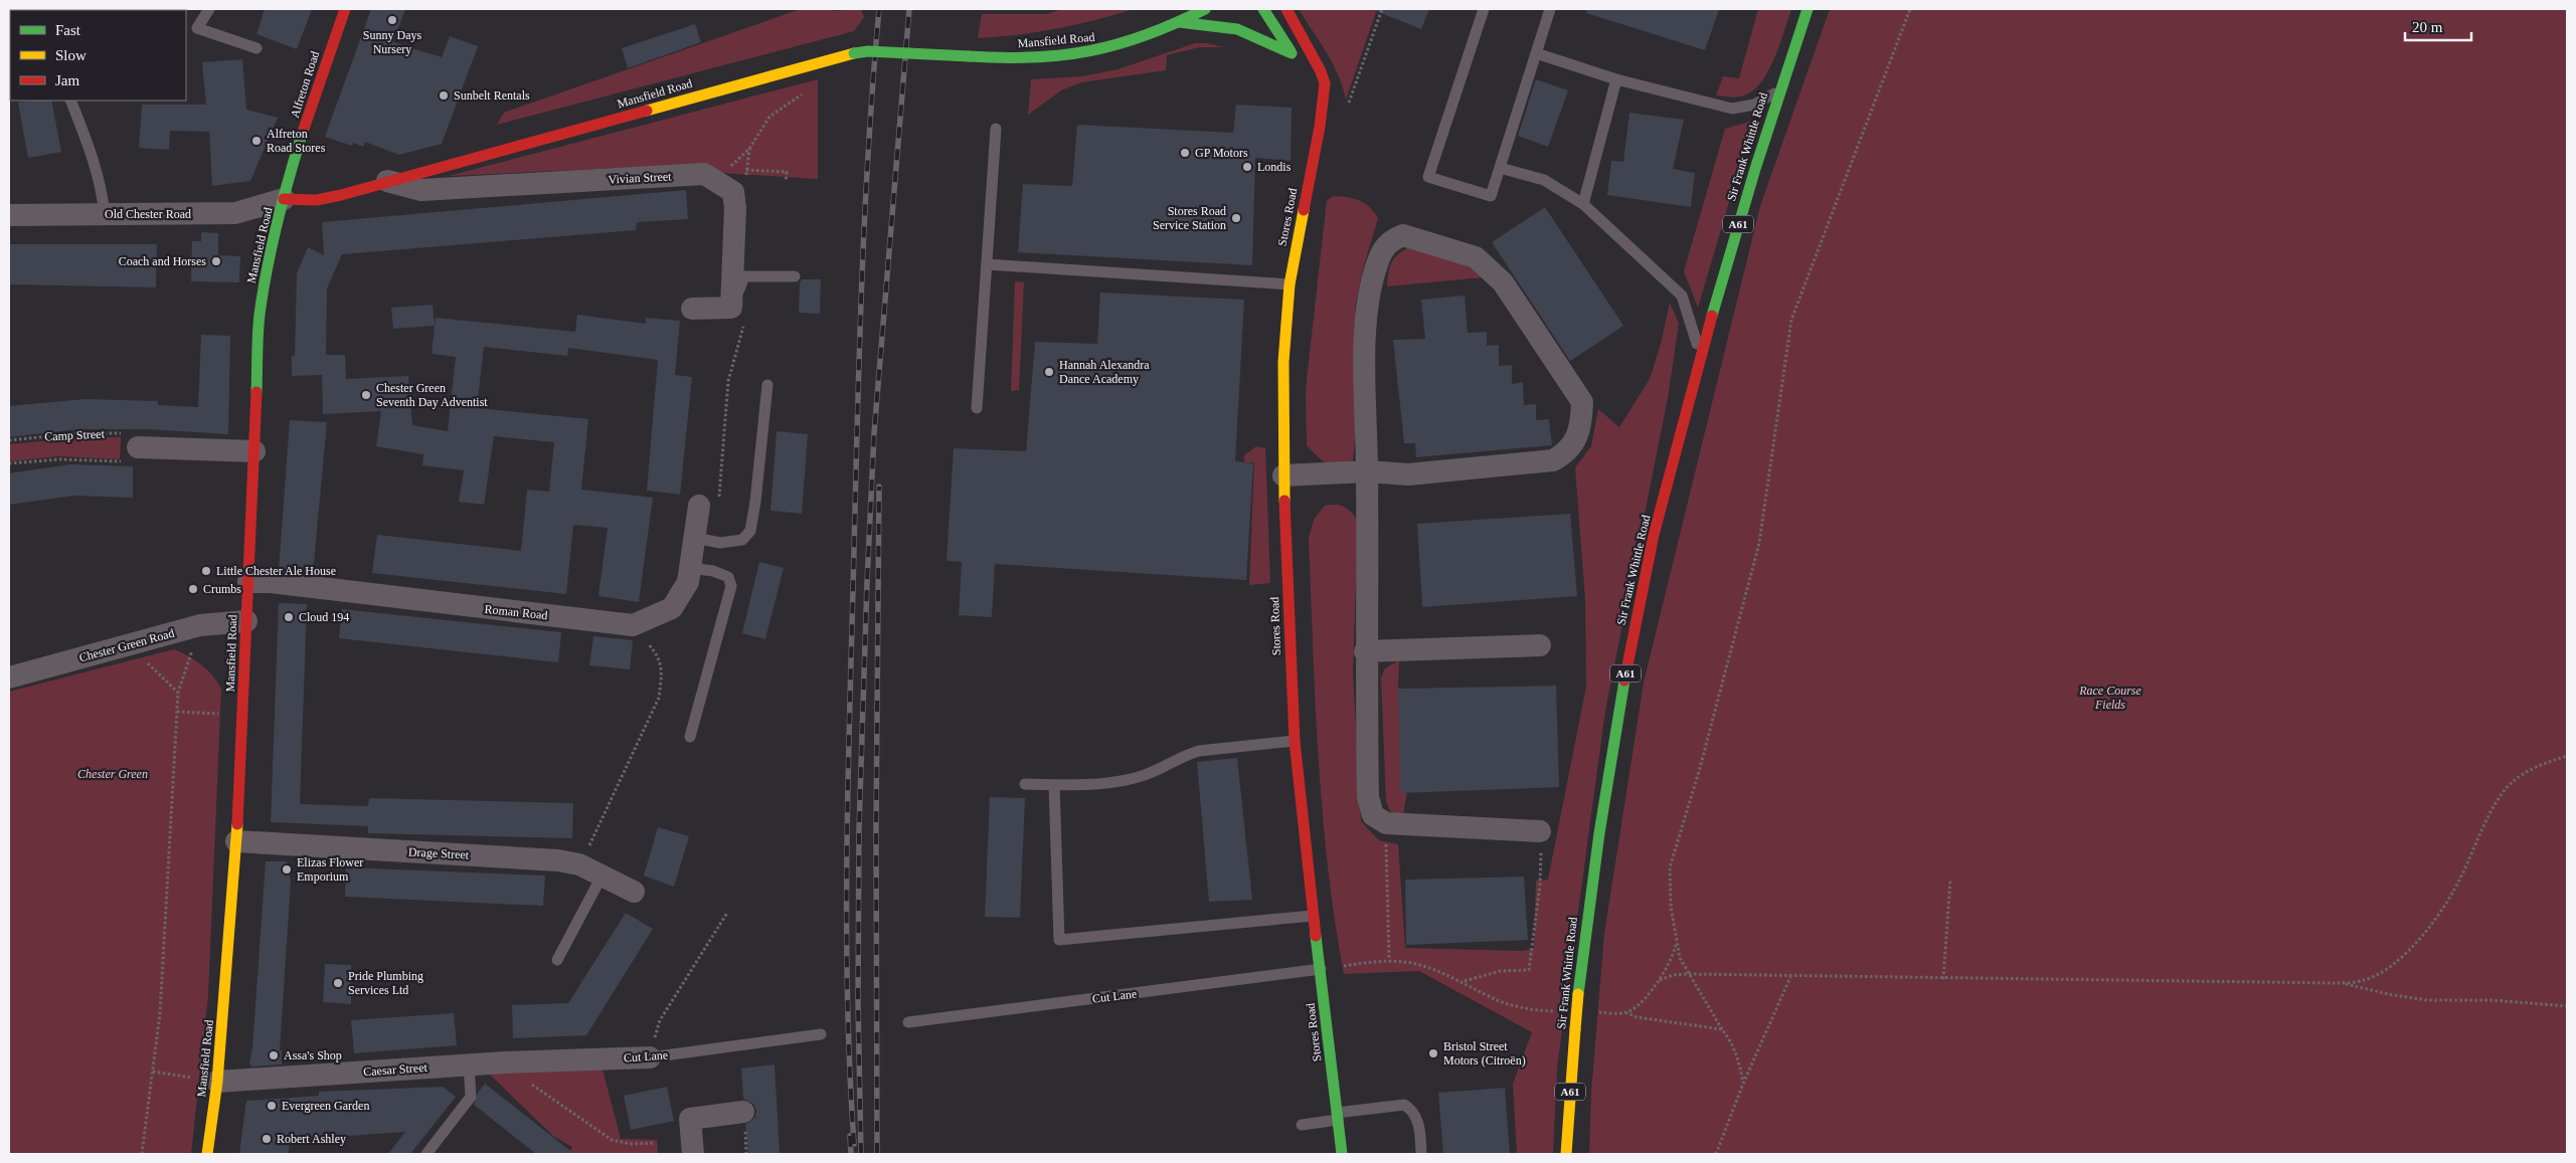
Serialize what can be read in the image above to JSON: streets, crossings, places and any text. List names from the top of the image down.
{
  "streets": {
    "main road": [
      "Mansfield Road",
      "Alfreton Road",
      "Sir Frank Whittle Road",
      "Stores Road",
      "A61"
    ],
    "street": [
      "Vivian Street",
      "Old Chester Road",
      "Roman Road",
      "Chester Green Road",
      "Drage Street",
      "Cut Lane",
      "Caesar Street"
    ],
    "path": ["Camp Street"]
  },
  "crossings": [
    ["Mansfield Road", "Alfreton Road"],
    ["Mansfield Road", "Vivian Street"],
    ["Mansfield Road", "Old Chester Road"],
    ["Mansfield Road", "Roman Road"],
    ["Mansfield Road", "Chester Green Road"],
    ["Mansfield Road", "Drage Street"],
    ["Mansfield Road", "Caesar Street"],
    ["Alfreton Road", "Old Chester Road"],
    ["Stores Road", "Cut Lane"],
    ["Cut Lane", "Caesar Street"]
  ],
  "parks": ["Race Course Fields", "Chester Green"],
  "places": [
    "Sunny Days Nursery",
    "Sunbelt Rentals",
    "Alfreton Road Stores",
    "GP Motors",
    "Londis",
    "Stores Road Service Station",
    "Coach and Horses",
    "Hannah Alexandra Dance Academy",
    "Chester Green Seventh Day Adventist",
    "Little Chester Ale House",
    "Crumbs",
    "Cloud 194",
    "Elizas Flower Emporium",
    "Pride Plumbing Services Ltd",
    "Bristol Street Motors (Citroën)",
    "Assa's Shop",
    "Evergreen Garden",
    "Robert Ashley"
  ],
  "legend": ["Fast", "Slow", "Jam"],
  "scale_bar": "20 m"
}
